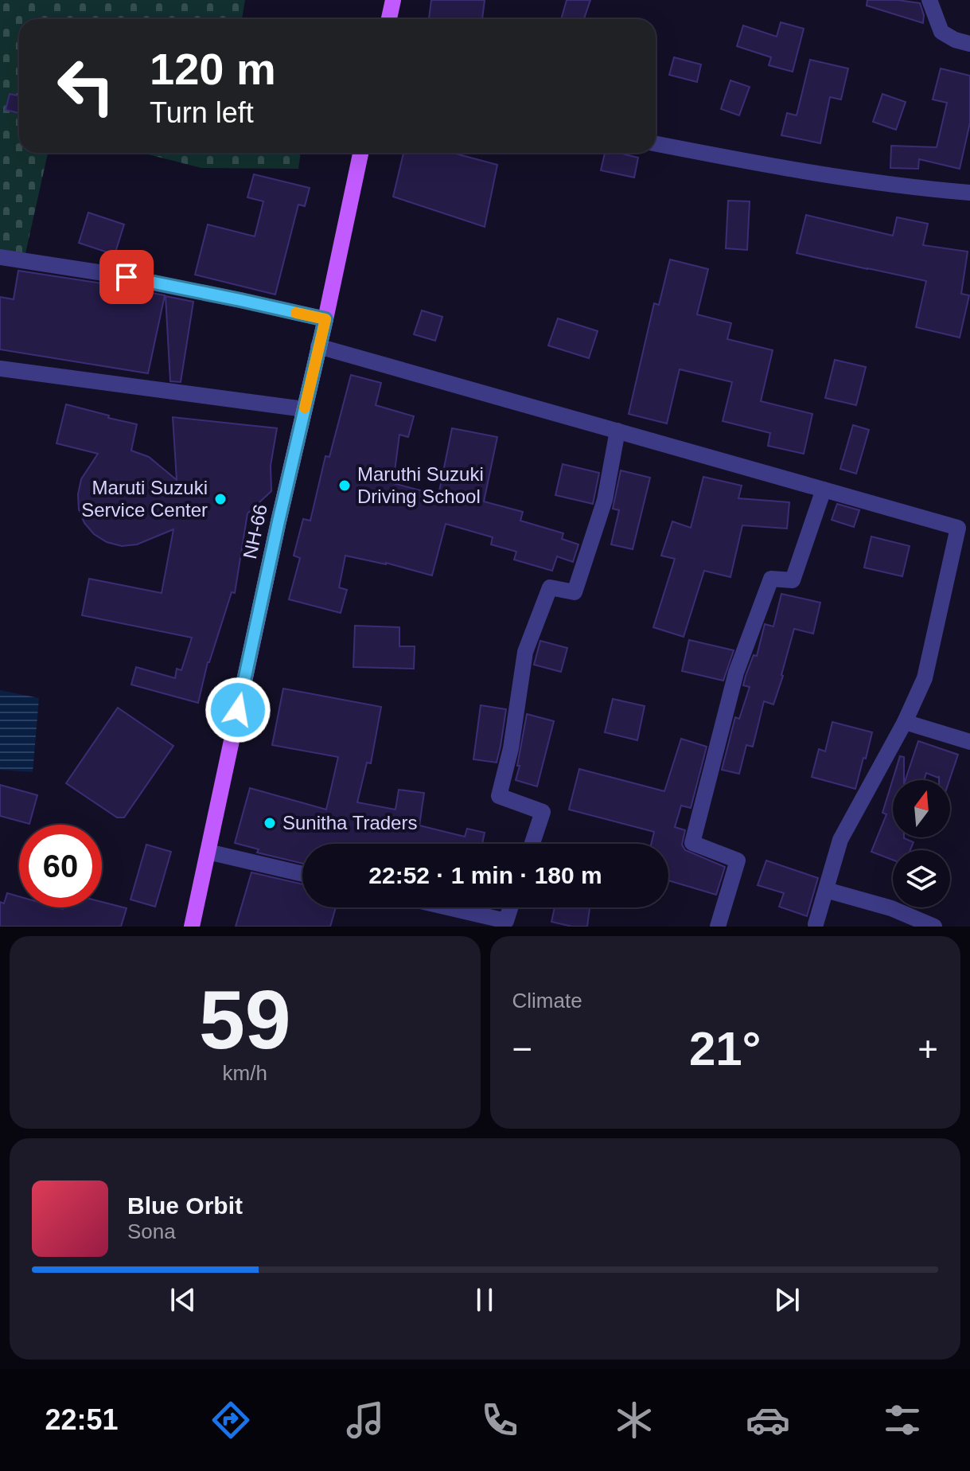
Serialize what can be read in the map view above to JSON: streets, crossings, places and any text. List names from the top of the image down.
{
  "streets": {
    "main road": ["NH-66"]
  },
  "places": ["Maruthi Suzuki Driving School", "Maruti Suzuki Service Center", "Sunitha Traders"],
  "north": "top",
  "page": {
    "turn": ["120 m", "Turn left"],
    "limit": "60",
    "trip": "22:52 · 1 min · 180 m",
    "tile": [
      ["59", "km/h"],
      "Climate"
    ],
    "heat": ["−", "21°", "+"],
    "song": ["Blue Orbit", "Sona"],
    "tabs": "22:51"
  }
}
